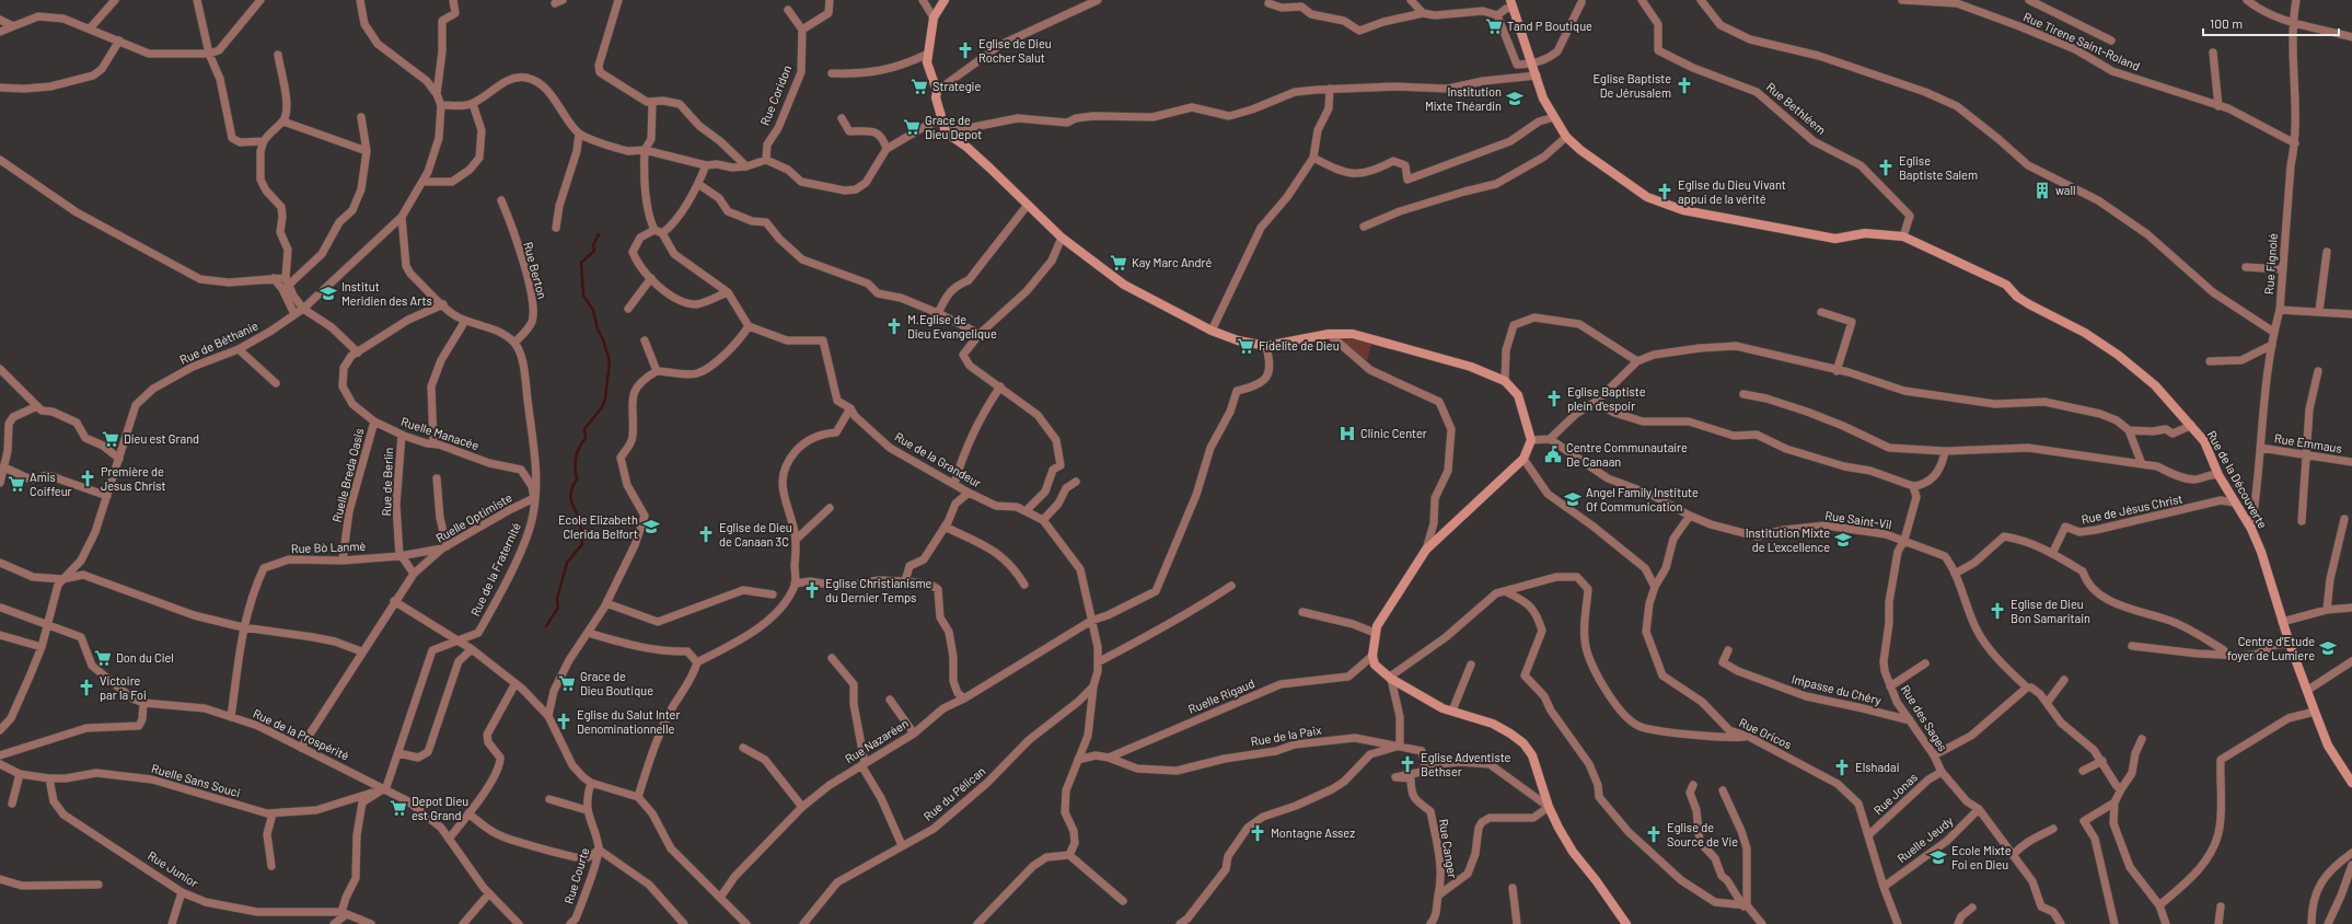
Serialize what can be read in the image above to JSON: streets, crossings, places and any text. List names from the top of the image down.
{
  "streets": {
    "street": [
      "Rue Tirene Saint-Roland",
      "Rue Coridon",
      "Rue Bethléem",
      "Rue Fignolé",
      "Rue Berton",
      "Rue de Béthanie",
      "Ruelle Manacée",
      "Rue Emmaus",
      "Rue de la Grandeur",
      "Ruelle Breda Oasis",
      "Rue de la Découverte",
      "Rue de Berlin",
      "Rue de Jésus Christ",
      "Ruelle Optimiste",
      "Rue Saint-Vil",
      "Rue Bò Lanmè",
      "Rue de la Fraternité",
      "Impasse du Chéry",
      "Ruelle Rigaud",
      "Rue des Sages",
      "Rue Oricos",
      "Rue de la Prospérité",
      "Rue de la Paix",
      "Rue Nazaréen",
      "Ruelle Sans Souci",
      "Rue du Pélican",
      "Rue Jonas",
      "Ruelle Jeudy",
      "Rue Canger",
      "Rue Junior",
      "Rue Courte"
    ]
  },
  "crossings": [
    ["Rue Tirene Saint-Roland", "Rue Fignolé"],
    ["Rue Bethléem", "Rue de la Découverte"],
    ["Rue Fignolé", "Rue Emmaus"],
    ["Rue Fignolé", "Rue de la Découverte"],
    ["Rue Berton", "Rue de la Fraternité"],
    ["Rue de Béthanie", "Rue de la Prospérité"],
    ["Ruelle Manacée", "Ruelle Breda Oasis"],
    ["Ruelle Manacée", "Rue de Berlin"],
    ["Ruelle Manacée", "Ruelle Optimiste"],
    ["Ruelle Manacée", "Rue de la Fraternité"],
    ["Rue de la Grandeur", "Ruelle Rigaud"],
    ["Rue de la Grandeur", "Rue Nazaréen"],
    ["Rue de la Grandeur", "Rue du Pélican"],
    ["Ruelle Breda Oasis", "Rue Bò Lanmè"],
    ["Rue de la Découverte", "Rue de Jésus Christ"],
    ["Rue de Berlin", "Rue Bò Lanmè"],
    ["Ruelle Optimiste", "Rue Bò Lanmè"],
    ["Ruelle Optimiste", "Rue de la Fraternité"],
    ["Ruelle Optimiste", "Rue de la Prospérité"],
    ["Rue Saint-Vil", "Rue des Sages"],
    ["Rue Saint-Vil", "Rue Oricos"],
    ["Rue Bò Lanmè", "Rue de la Prospérité"],
    ["Rue de la Fraternité", "Rue de la Prospérité"],
    ["Rue de la Fraternité", "Ruelle Sans Souci"],
    ["Impasse du Chéry", "Rue des Sages"],
    ["Ruelle Rigaud", "Rue de la Paix"],
    ["Rue des Sages", "Rue Jonas"],
    ["Rue des Sages", "Ruelle Jeudy"],
    ["Rue Oricos", "Rue Jonas"],
    ["Rue Oricos", "Ruelle Jeudy"],
    ["Rue de la Prospérité", "Ruelle Sans Souci"],
    ["Rue de la Paix", "Rue Canger"],
    ["Ruelle Sans Souci", "Rue Junior"]
  ],
  "places": {
    "supermarket": [
      "Tand P Boutique",
      "Strategie",
      "Grace de Dieu Depot",
      "Kay Marc André",
      "Fidelite de Dieu",
      "Dieu est Grand",
      "Amis Coiffeur",
      "Don du Ciel",
      "Grace de Dieu Boutique",
      "Depot Dieu est Grand"
    ],
    "church": [
      "Eglise de Dieu Rocher Salut",
      "Eglise Baptiste De Jérusalem",
      "Eglise Baptiste Salem",
      "Eglise du Dieu Vivant appui de la vérité",
      "M.Eglise de Dieu Evangelique",
      "Eglise Baptiste plein d'espoir",
      "Première de Jesus Christ",
      "Eglise de Dieu de Canaan 3C",
      "Eglise Christianisme du Dernier Temps",
      "Eglise de Dieu Bon Samaritain",
      "Victoire par la Foi",
      "Eglise du Salut Inter Denominationnelle",
      "Eglise Adventiste Bethser",
      "Elshadai",
      "Montagne Assez",
      "Eglise de Source de Vie"
    ],
    "school or university": [
      "Institution Mixte Théardin",
      "Institut Meridien des Arts",
      "Angel Family Institute Of Communication",
      "Ecole Elizabeth Clerida Belfort",
      "Institution Mixte de L'excellence",
      "Centre d'Etude foyer de Lumiere",
      "Ecole Mixte Foi en Dieu"
    ],
    "building": ["wall"],
    "hospital": ["Clinic Center"],
    "public building": ["Centre Communautaire De Canaan"]
  },
  "scale_bar": "100 m"
}
